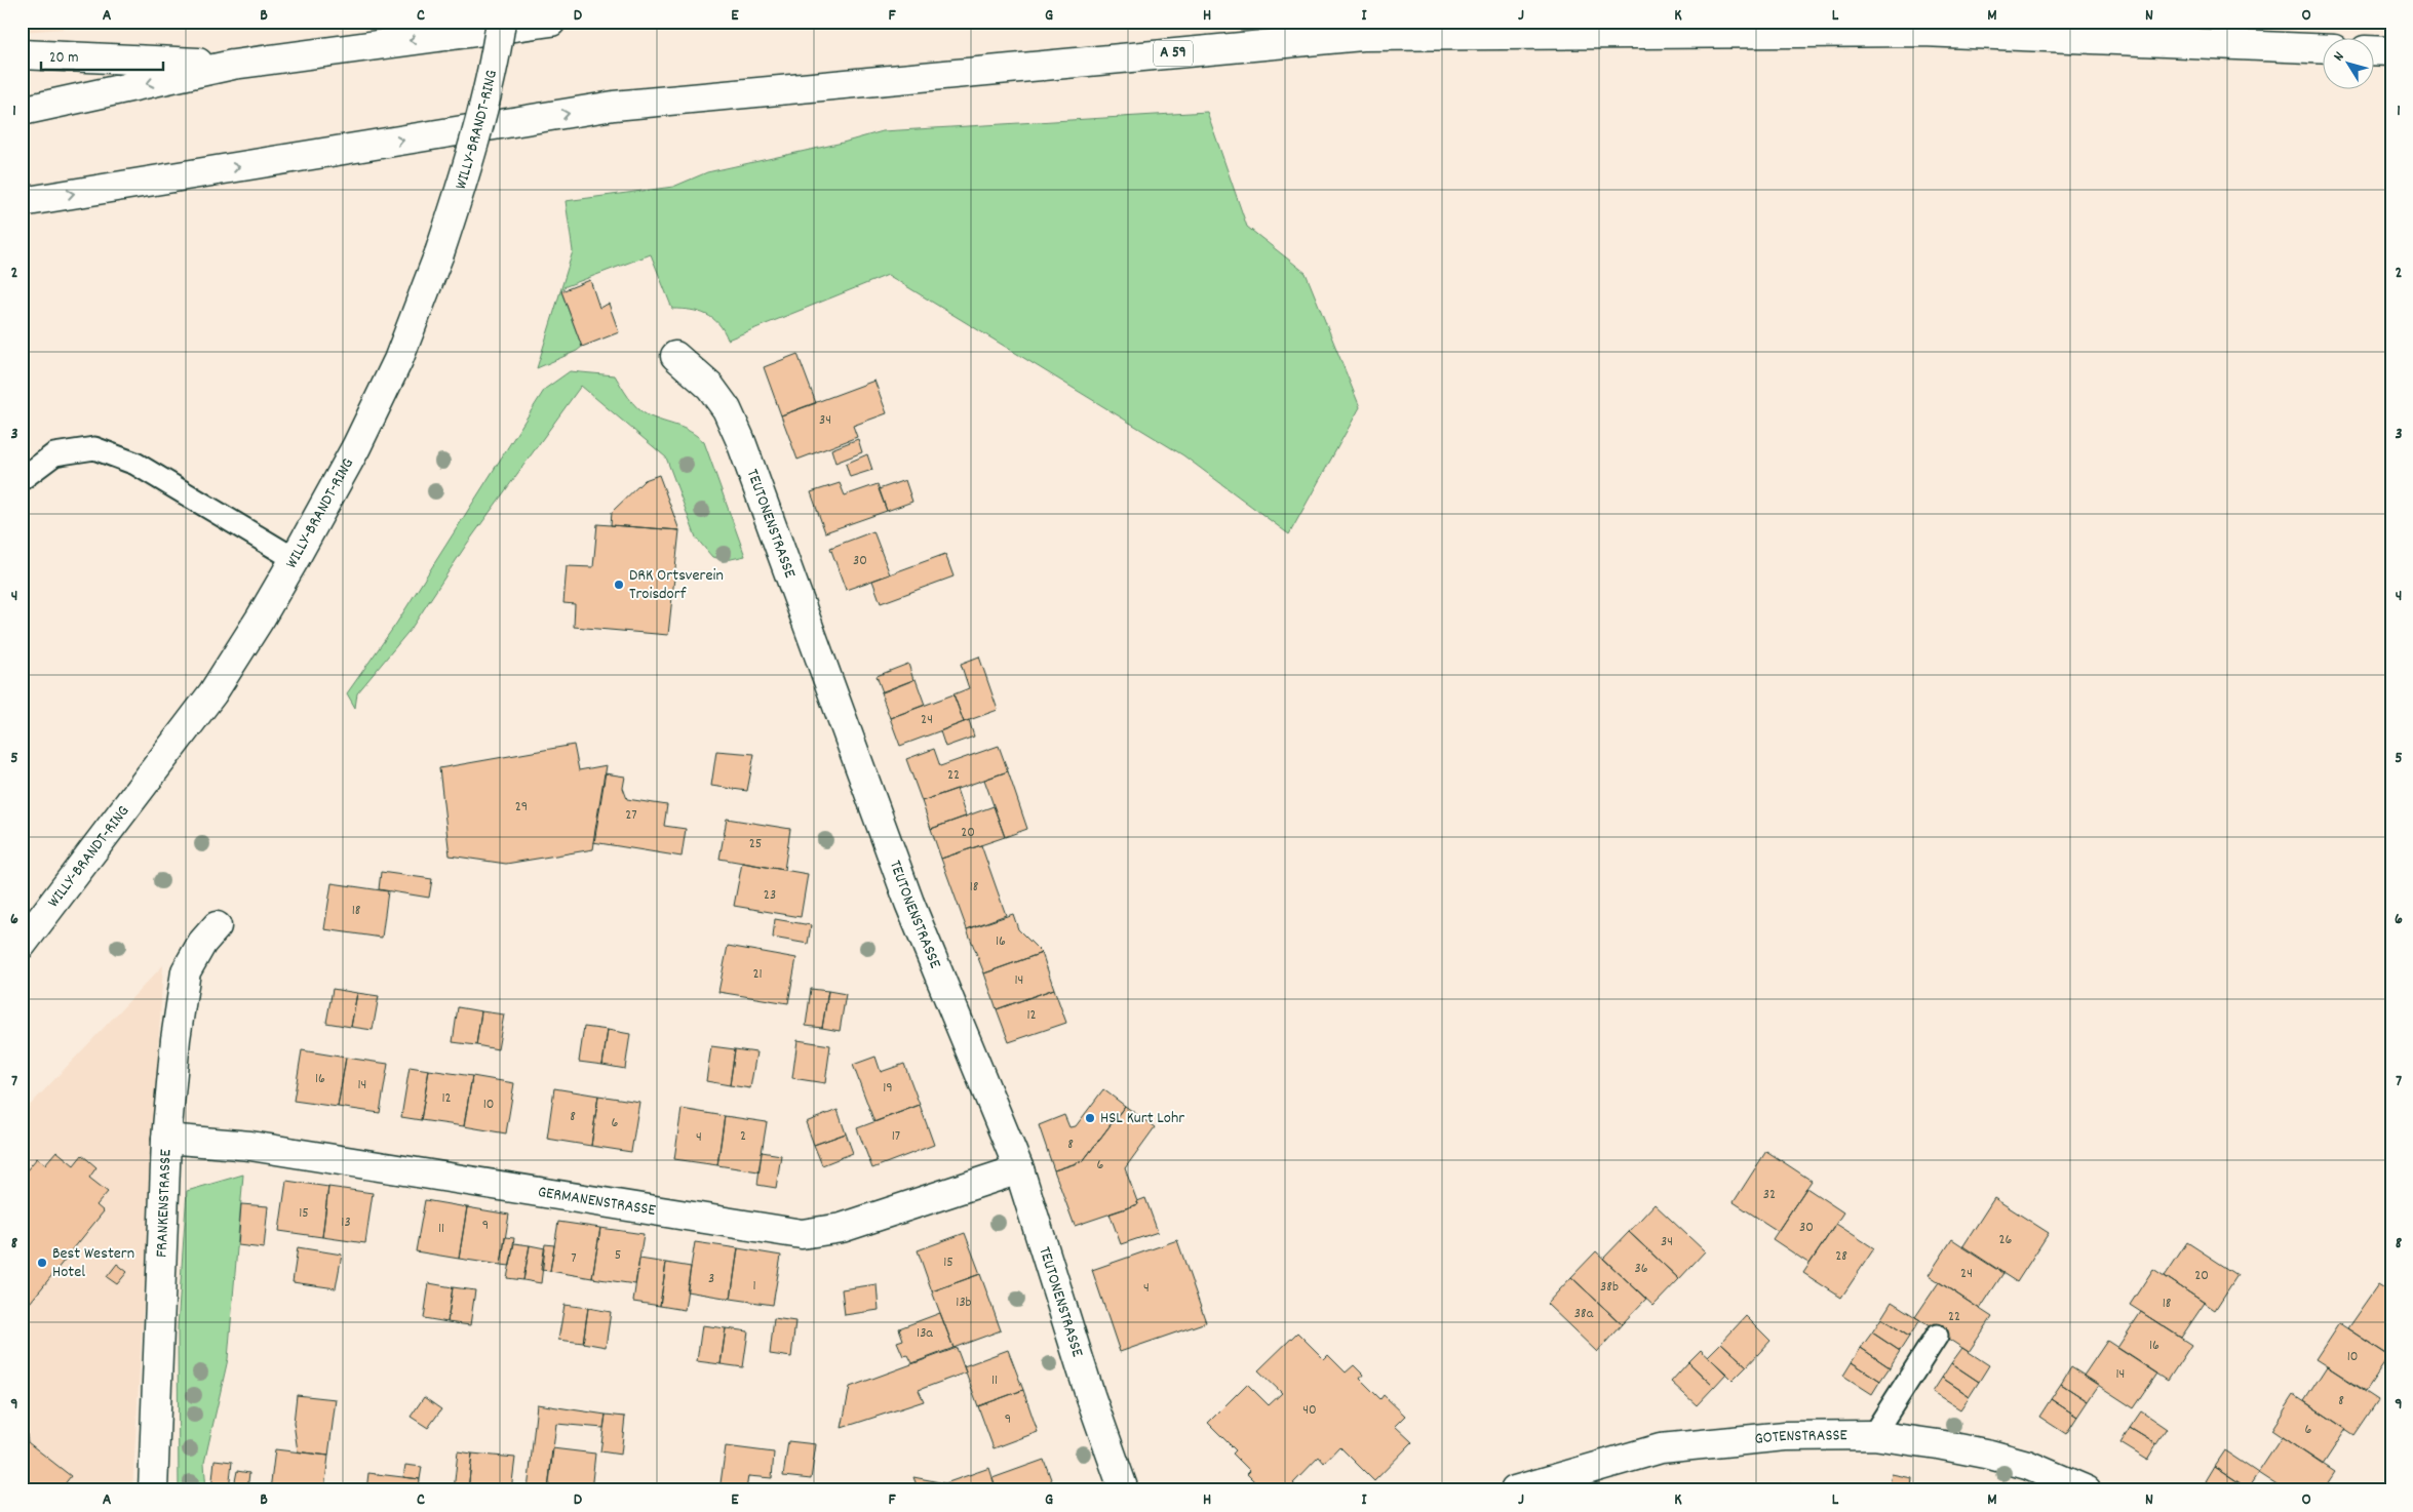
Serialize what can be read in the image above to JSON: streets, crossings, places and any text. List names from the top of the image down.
{
  "streets": {
    "main road": [
      "A 59",
      "WILLY-BRANDT-RING",
      "TEUTONENSTRASSE",
      "GERMANENSTRASSE",
      "FRANKENSTRASSE",
      "GOTENSTRASSE"
    ]
  },
  "crossings": [
    ["TEUTONENSTRASSE", "GERMANENSTRASSE"],
    ["GERMANENSTRASSE", "FRANKENSTRASSE"]
  ],
  "places": ["DRK Ortsverein Troisdorf", "HSL Kurt Lohr", "Best Western Hotel"],
  "house_numbers": [
    "34",
    "30",
    "24",
    "22",
    "29",
    "27",
    "20",
    "25",
    "18",
    "23",
    "18",
    "16",
    "21",
    "14",
    "12",
    "16",
    "14",
    "19",
    "12",
    "10",
    "8",
    "6",
    "2",
    "17",
    "4",
    "8",
    "6",
    "32",
    "15",
    "13",
    "9",
    "30",
    "11",
    "26",
    "34",
    "5",
    "28",
    "7",
    "15",
    "36",
    "24",
    "20",
    "3",
    "1",
    "38b",
    "4",
    "13b",
    "18",
    "38a",
    "22",
    "13a",
    "16",
    "10",
    "14",
    "11",
    "8",
    "40",
    "9",
    "6"
  ],
  "scale_bar": "20 m",
  "north": "top left",
  "grid": {
    "columns": [
      "A",
      "B",
      "C",
      "D",
      "E",
      "F",
      "G",
      "H",
      "I",
      "J",
      "K",
      "L",
      "M",
      "N",
      "O"
    ],
    "rows": [
      "1",
      "2",
      "3",
      "4",
      "5",
      "6",
      "7",
      "8",
      "9"
    ]
  }
}
